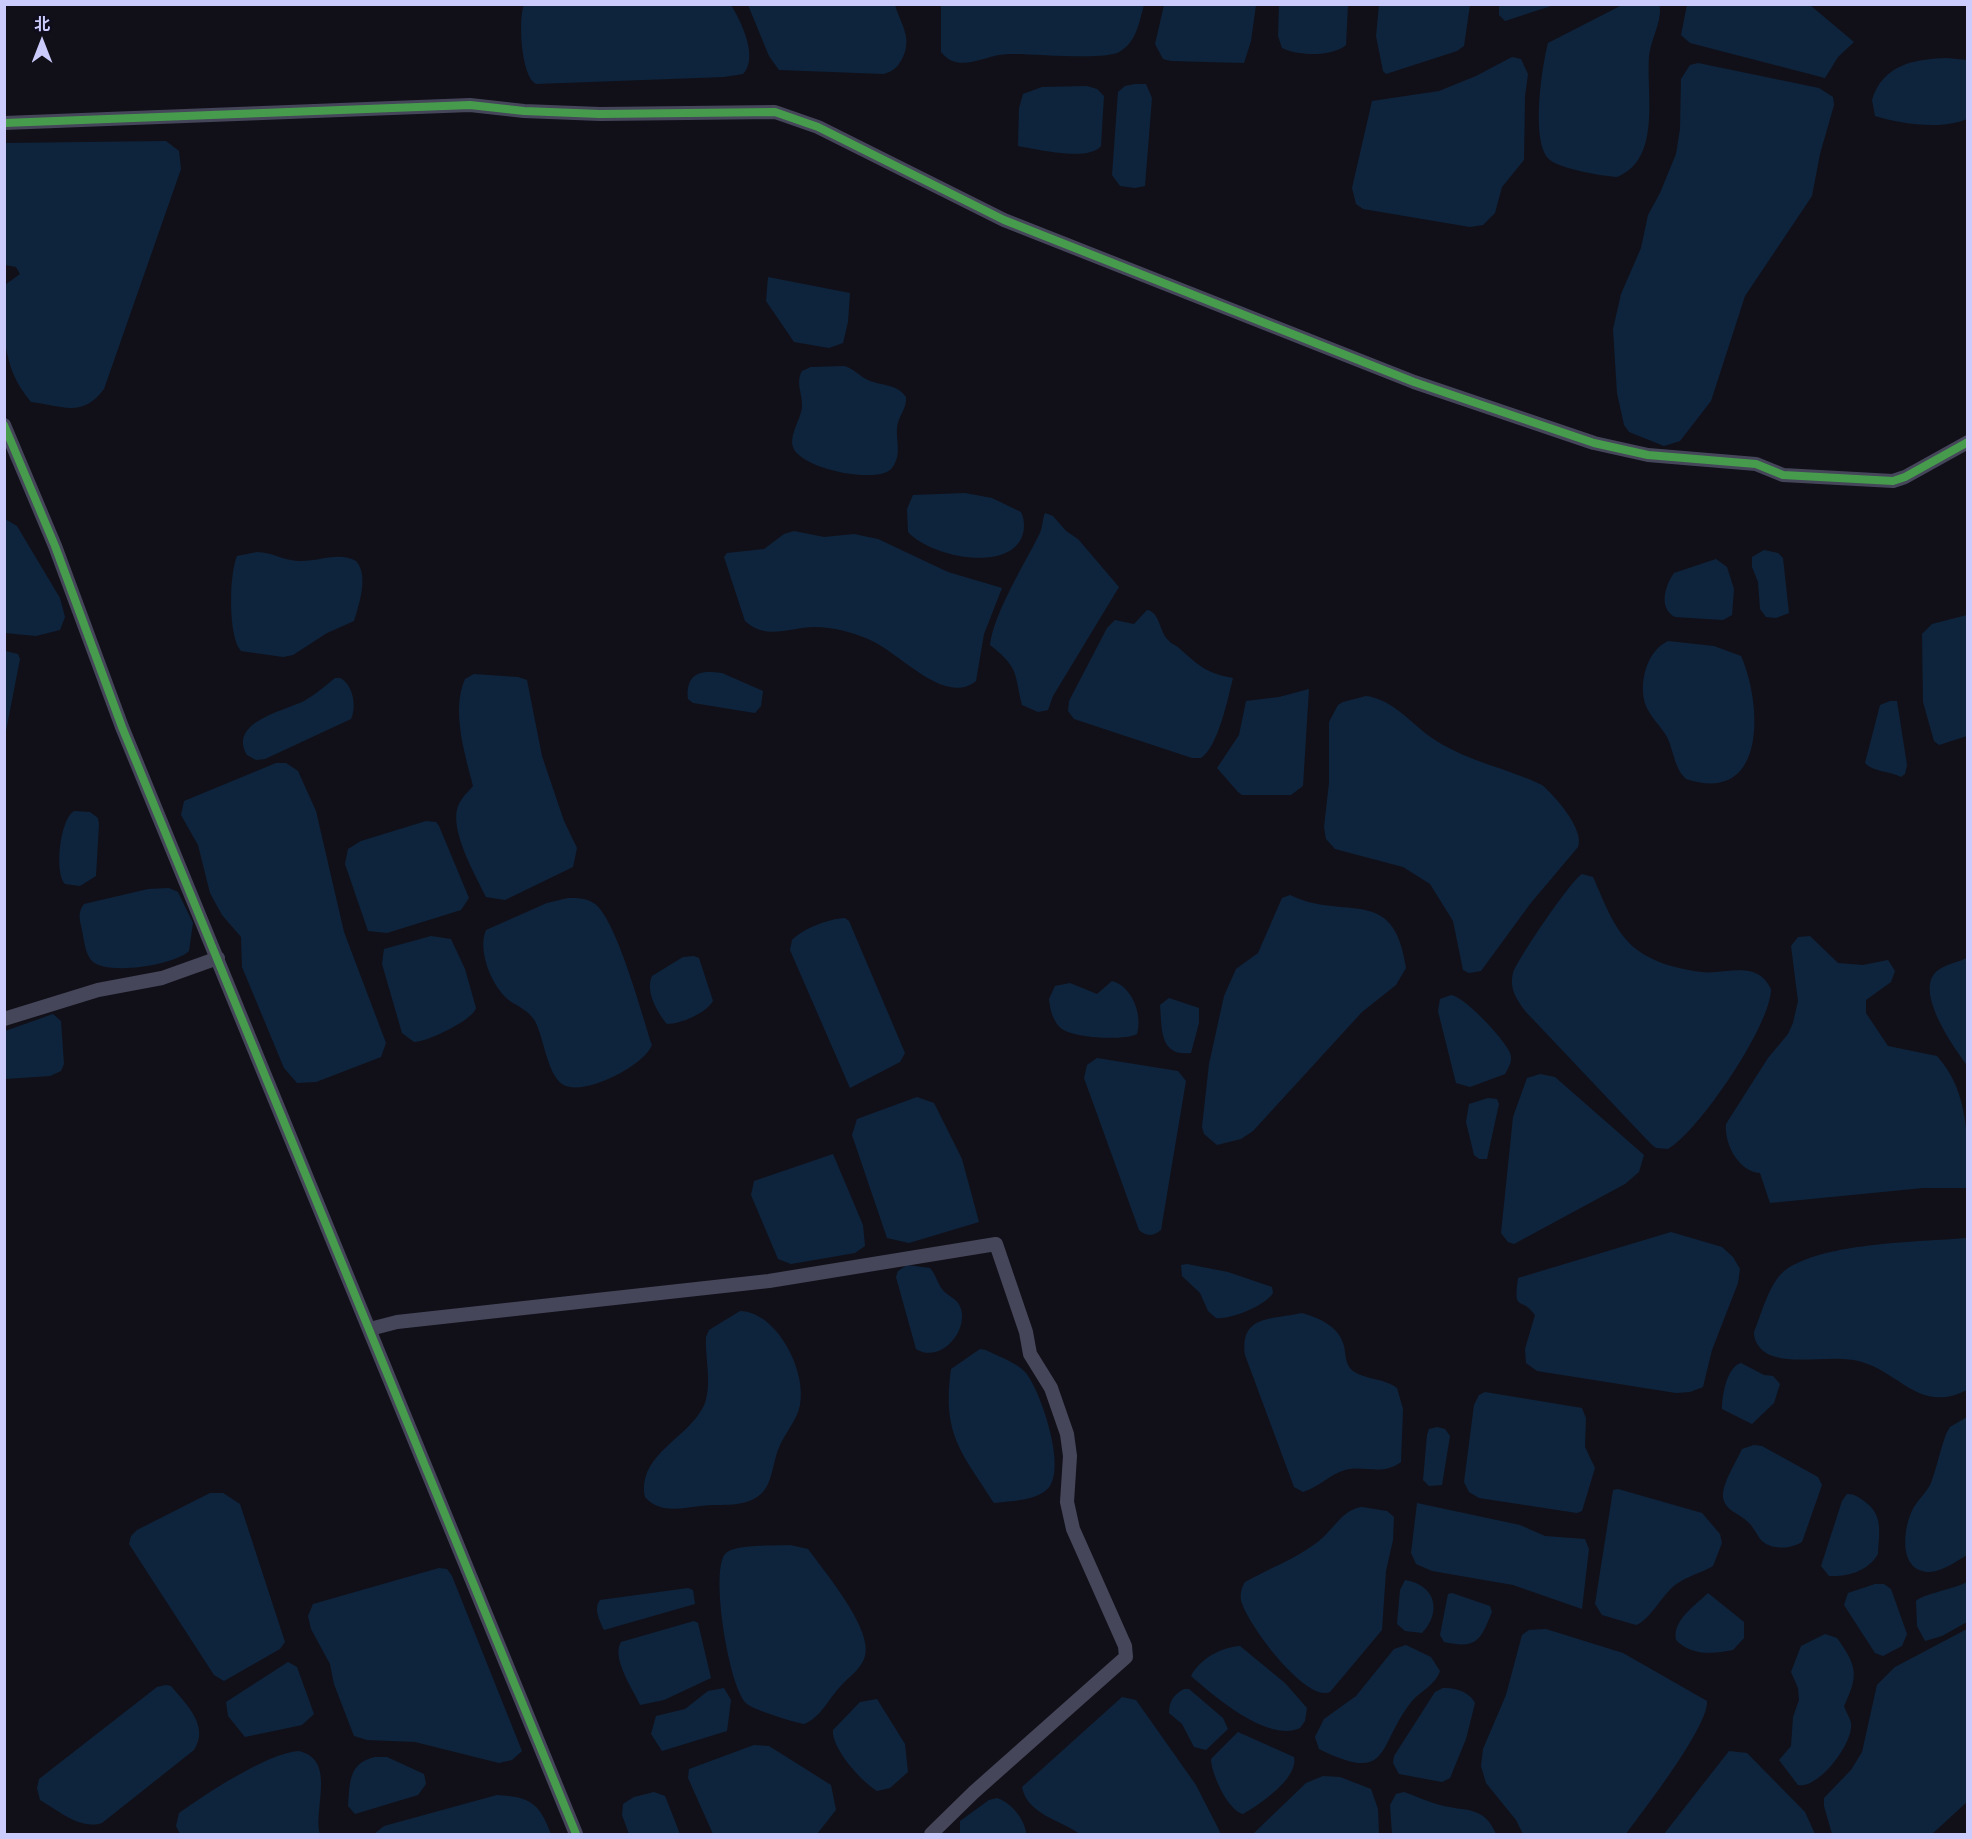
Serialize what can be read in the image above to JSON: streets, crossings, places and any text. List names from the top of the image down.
{
  "north": "top"
}
